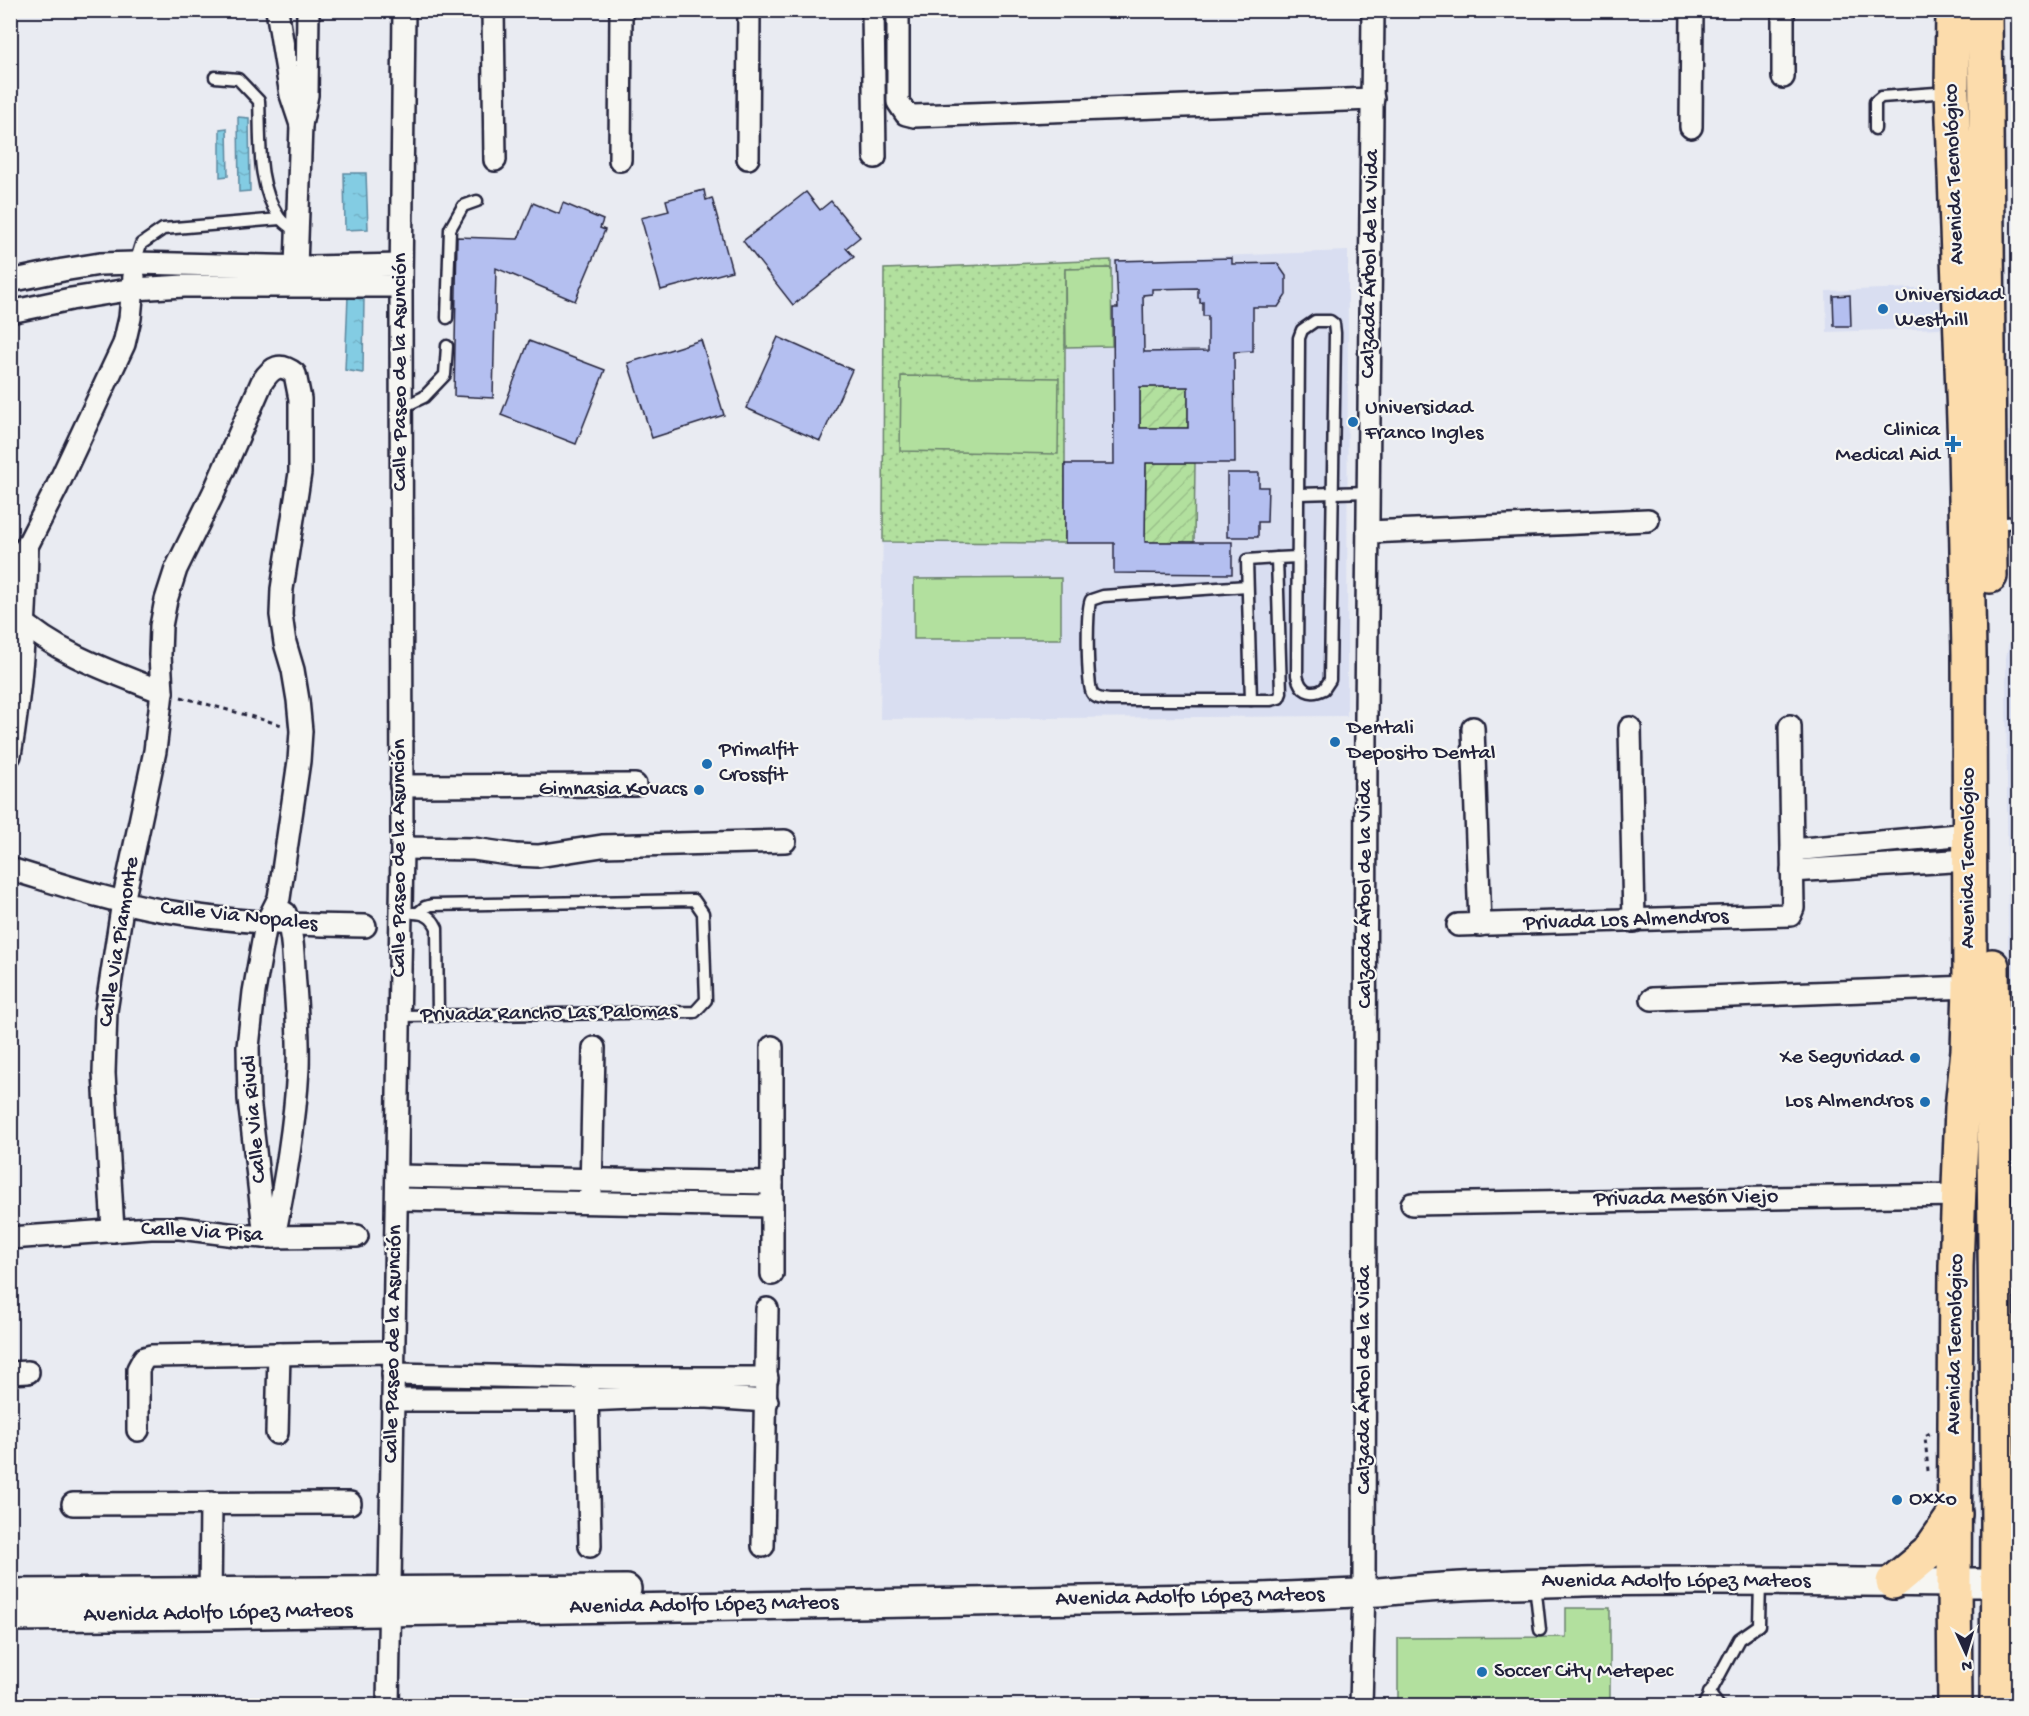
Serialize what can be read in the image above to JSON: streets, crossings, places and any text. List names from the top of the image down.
{
  "streets": {
    "main road": ["Avenida Tecnológico"],
    "street": [
      "Calzada Árbol de la Vida",
      "Calle Paseo de la Asunción",
      "Calle Via Nopales",
      "Privada Los Almendros",
      "Calle Via Piamonte",
      "Calle Via Rivdi",
      "Privada Mesón Viejo",
      "Calle Via Pisa",
      "Avenida Adolfo López Mateos"
    ],
    "lane": ["Privada Rancho Las Palomas"]
  },
  "crossings": [
    ["Avenida Tecnológico", "Privada Mesón Viejo"],
    ["Avenida Tecnológico", "Avenida Adolfo López Mateos"],
    ["Calzada Árbol de la Vida", "Avenida Adolfo López Mateos"],
    ["Calle Paseo de la Asunción", "Privada Rancho Las Palomas"],
    ["Calle Paseo de la Asunción", "Avenida Adolfo López Mateos"],
    ["Calle Via Nopales", "Calle Via Piamonte"],
    ["Calle Via Nopales", "Calle Via Rivdi"],
    ["Calle Via Piamonte", "Calle Via Rivdi"],
    ["Calle Via Piamonte", "Calle Via Pisa"],
    ["Calle Via Rivdi", "Calle Via Pisa"]
  ],
  "places": {
    "other": [
      "Universidad Westhill",
      "Universidad Franco Ingles",
      "Dentali Deposito Dental",
      "Primalfit Crossfit",
      "Gimnasia Kovacs",
      "Xe Seguridad",
      "Los Almendros",
      "Oxxo",
      "Soccer City Metepec"
    ],
    "health": ["Clinica Medical Aid"]
  },
  "north": "bottom"
}
